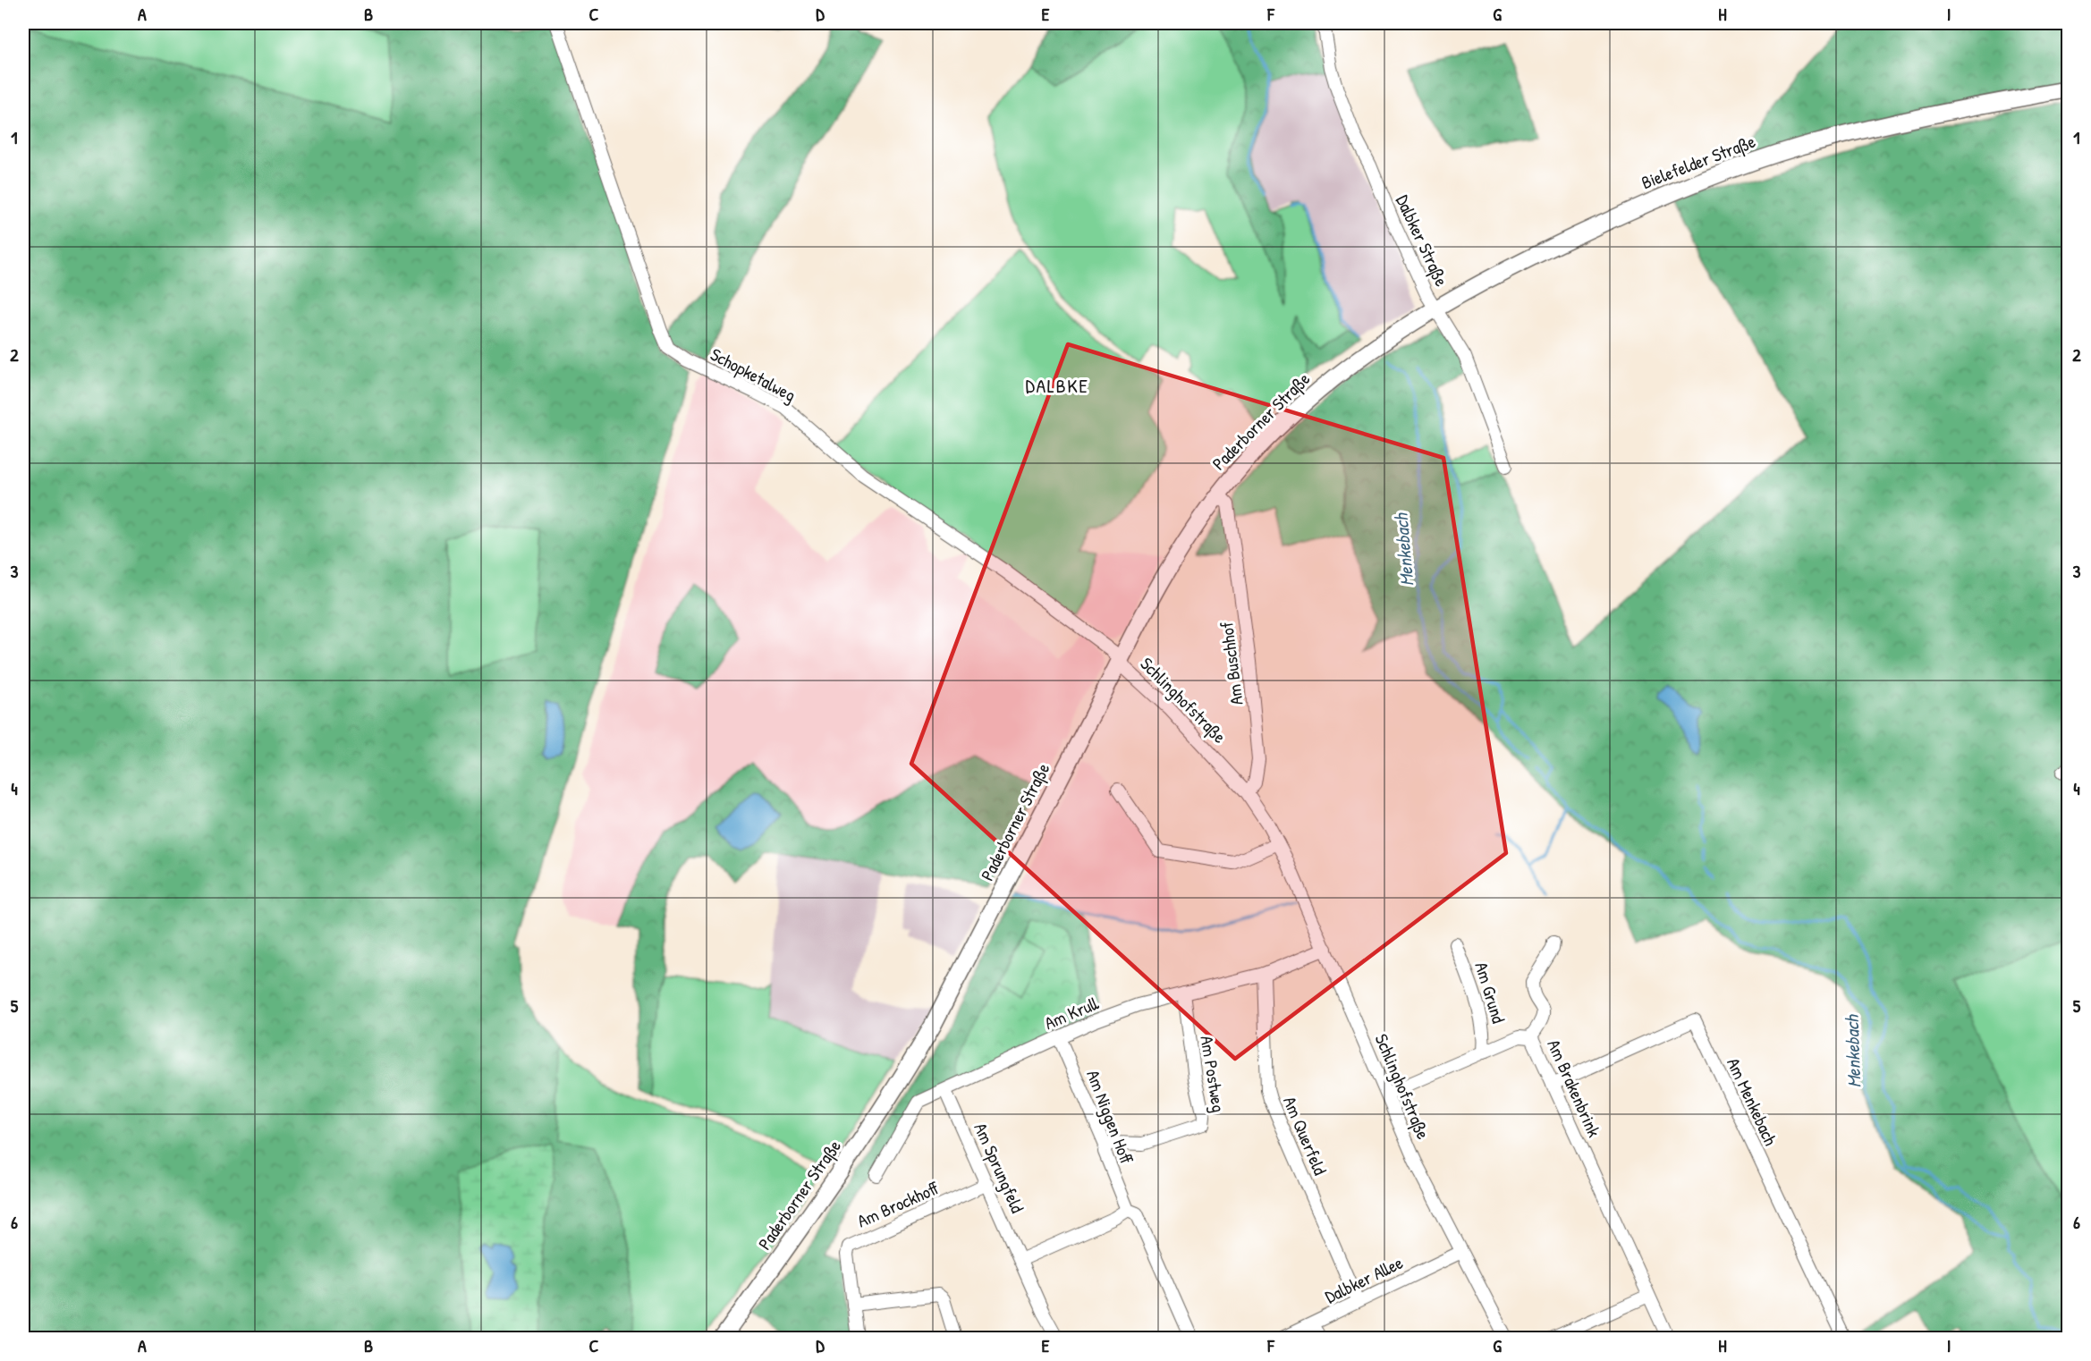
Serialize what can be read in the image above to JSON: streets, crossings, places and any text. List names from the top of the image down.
{
  "streets": {
    "main road": ["Bielefelder Straße", "Paderborner Straße"],
    "street": [
      "Dalbker Straße",
      "Schopketalweg",
      "Am Buschhof",
      "Schlinghofstraße",
      "Am Grund",
      "Am Krull",
      "Am Postweg",
      "Am Brakenbrink",
      "Am Menkebach",
      "Am Niggen Hoff",
      "Am Querfeld",
      "Am Sprungfeld",
      "Am Brockhoff",
      "Dalbker Allee"
    ]
  },
  "crossings": [
    ["Bielefelder Straße", "Dalbker Straße"],
    ["Bielefelder Straße", "Paderborner Straße"],
    ["Schopketalweg", "Paderborner Straße"],
    ["Schopketalweg", "Schlinghofstraße"],
    ["Paderborner Straße", "Am Buschhof"],
    ["Paderborner Straße", "Schlinghofstraße"],
    ["Am Buschhof", "Schlinghofstraße"],
    ["Schlinghofstraße", "Am Krull"],
    ["Schlinghofstraße", "Am Brakenbrink"],
    ["Schlinghofstraße", "Dalbker Allee"],
    ["Am Grund", "Am Brakenbrink"],
    ["Am Krull", "Am Postweg"],
    ["Am Krull", "Am Niggen Hoff"],
    ["Am Krull", "Am Querfeld"],
    ["Am Krull", "Am Sprungfeld"],
    ["Am Postweg", "Am Niggen Hoff"],
    ["Am Brakenbrink", "Am Menkebach"],
    ["Am Querfeld", "Dalbker Allee"],
    ["Am Sprungfeld", "Am Brockhoff"]
  ],
  "districts": ["DALBKE"],
  "water": ["Menkebach"],
  "grid": {
    "columns": [
      "A",
      "B",
      "C",
      "D",
      "E",
      "F",
      "G",
      "H",
      "I"
    ],
    "rows": [
      "1",
      "2",
      "3",
      "4",
      "5",
      "6"
    ]
  }
}
